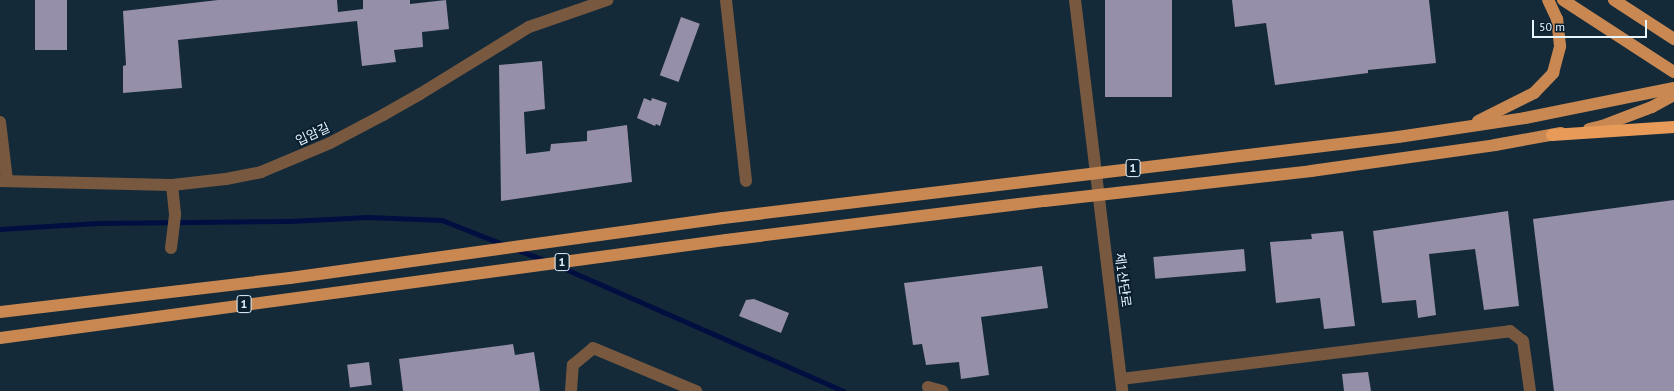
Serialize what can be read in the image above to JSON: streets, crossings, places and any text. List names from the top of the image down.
{
  "streets": {
    "main road": ["1"],
    "street": ["입암길", "제1산단로"]
  },
  "crossings": [
    ["1", "제1산단로"]
  ],
  "scale_bar": "50 m"
}
